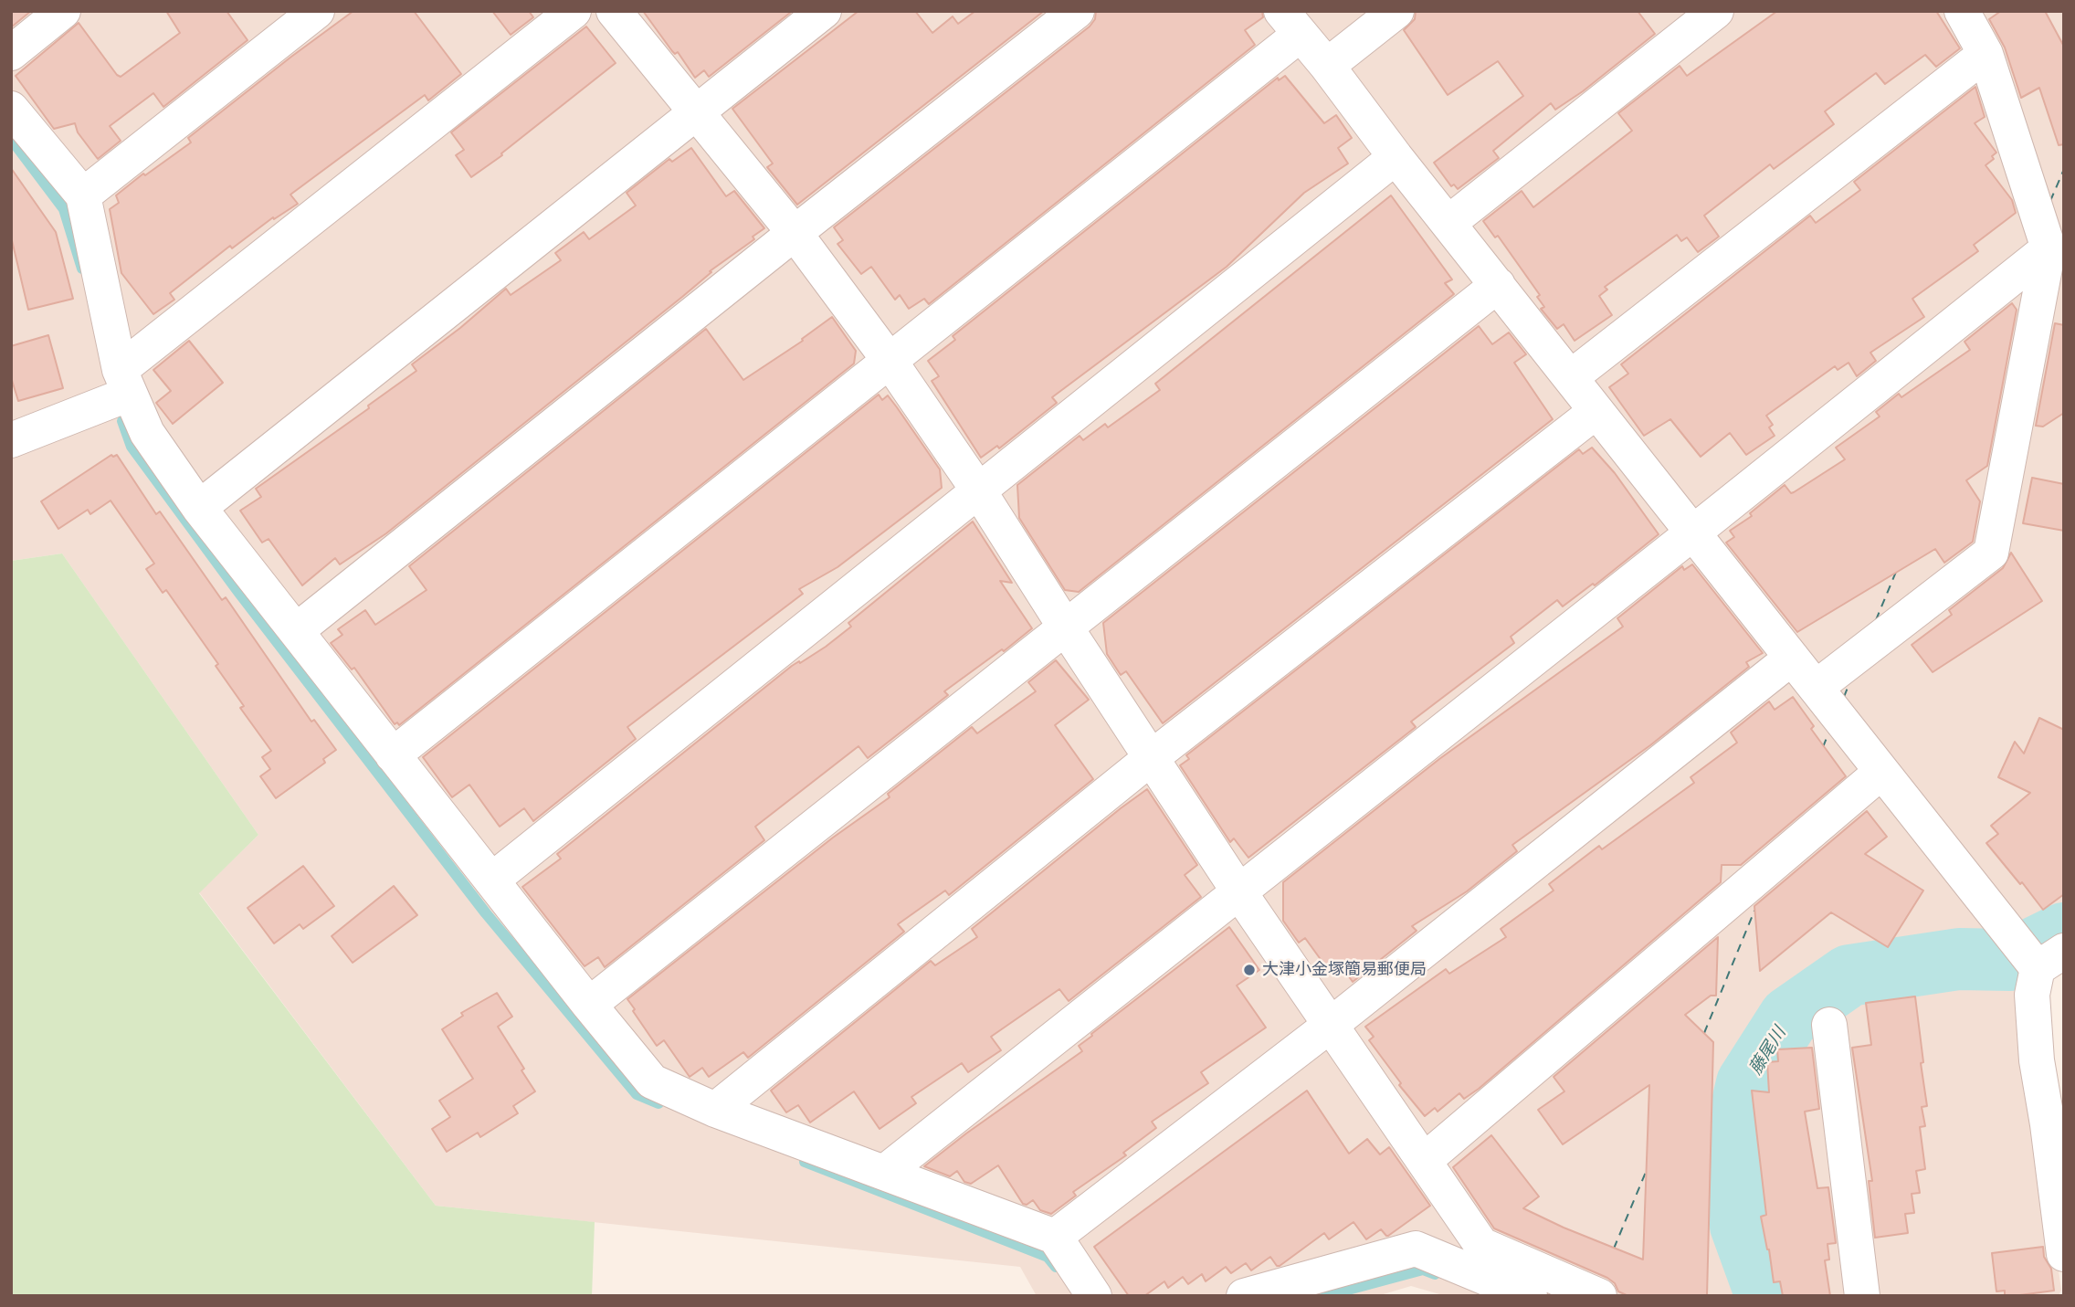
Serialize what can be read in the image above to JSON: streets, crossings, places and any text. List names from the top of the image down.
{
  "water": ["藤尾川"],
  "places": ["大津小金塚簡易郵便局"]
}
